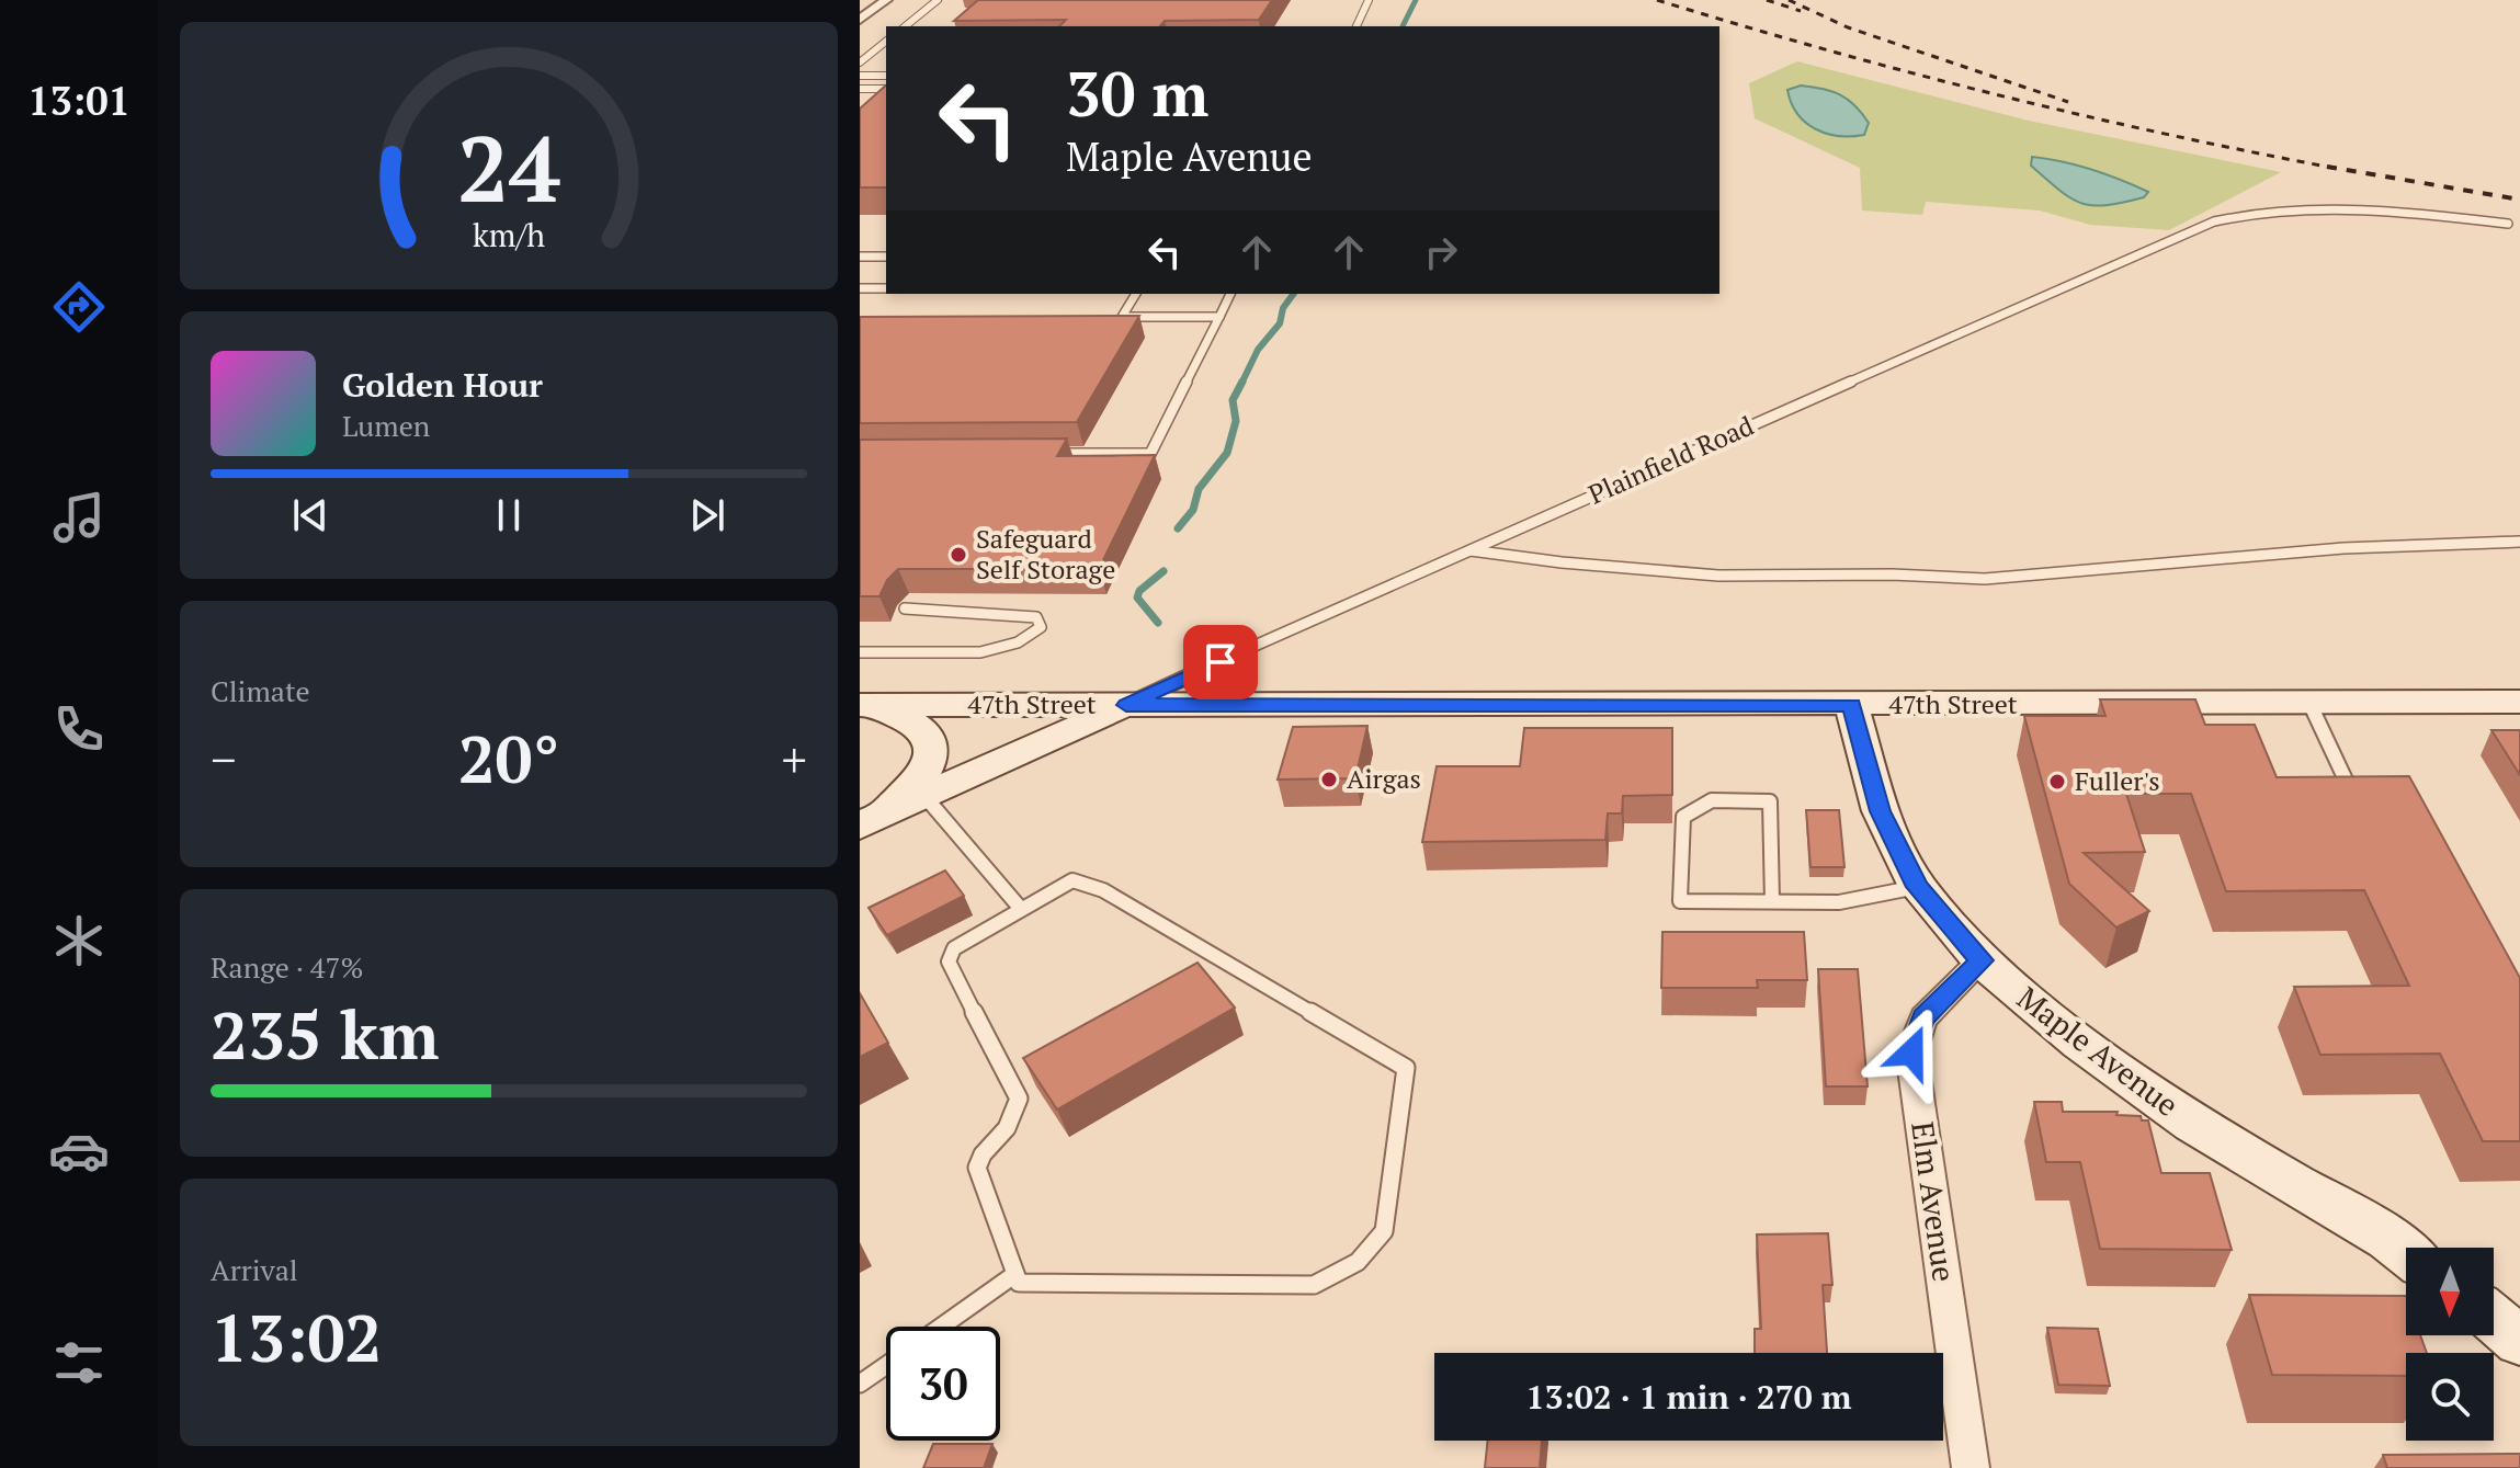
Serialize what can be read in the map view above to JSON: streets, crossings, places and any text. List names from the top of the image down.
{
  "streets": {
    "main road": ["Plainfield Road", "47th Street", "Maple Avenue"],
    "street": ["Elm Avenue"]
  },
  "crossings": [
    ["Plainfield Road", "47th Street"],
    ["47th Street", "Maple Avenue"],
    ["Maple Avenue", "Elm Avenue"]
  ],
  "places": ["Safeguard Self Storage", "Airgas", "Fuller's"],
  "north": "bottom",
  "page": {
    "tabs": "13:01",
    "turn": ["30 m", "Maple Avenue"],
    "song": ["Golden Hour", "Lumen"],
    "tile": [
      "Climate",
      ["Range · 47%", "235 km"],
      ["Arrival", "13:02"]
    ],
    "heat": ["−", "20°", "+"],
    "limit": "30",
    "trip": "13:02 · 1 min · 270 m",
    "gauge": ["24", "km/h"]
  }
}
